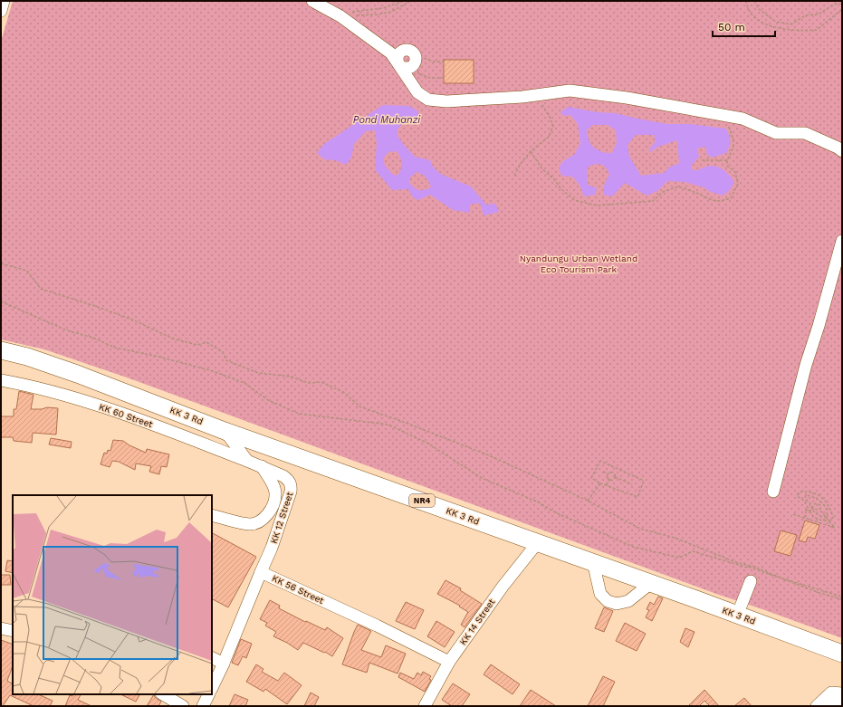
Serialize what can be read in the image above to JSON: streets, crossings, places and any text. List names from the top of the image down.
{
  "streets": {
    "highway": ["KK 3 Rd", "NR4"],
    "street": [
      "KK 60 Street",
      "KK 12 Street",
      "KK 56 Street",
      "KK 14 Street"
    ]
  },
  "crossings": [
    ["KK 60 Street", "KK 12 Street"],
    ["KK 3 Rd", "KK 14 Street"],
    ["KK 12 Street", "KK 56 Street"],
    ["KK 56 Street", "KK 14 Street"]
  ],
  "water": ["Pond Muhanzi"],
  "parks": ["Nyandungu Urban Wetland Eco Tourism Park"],
  "scale_bar": "50 m"
}
